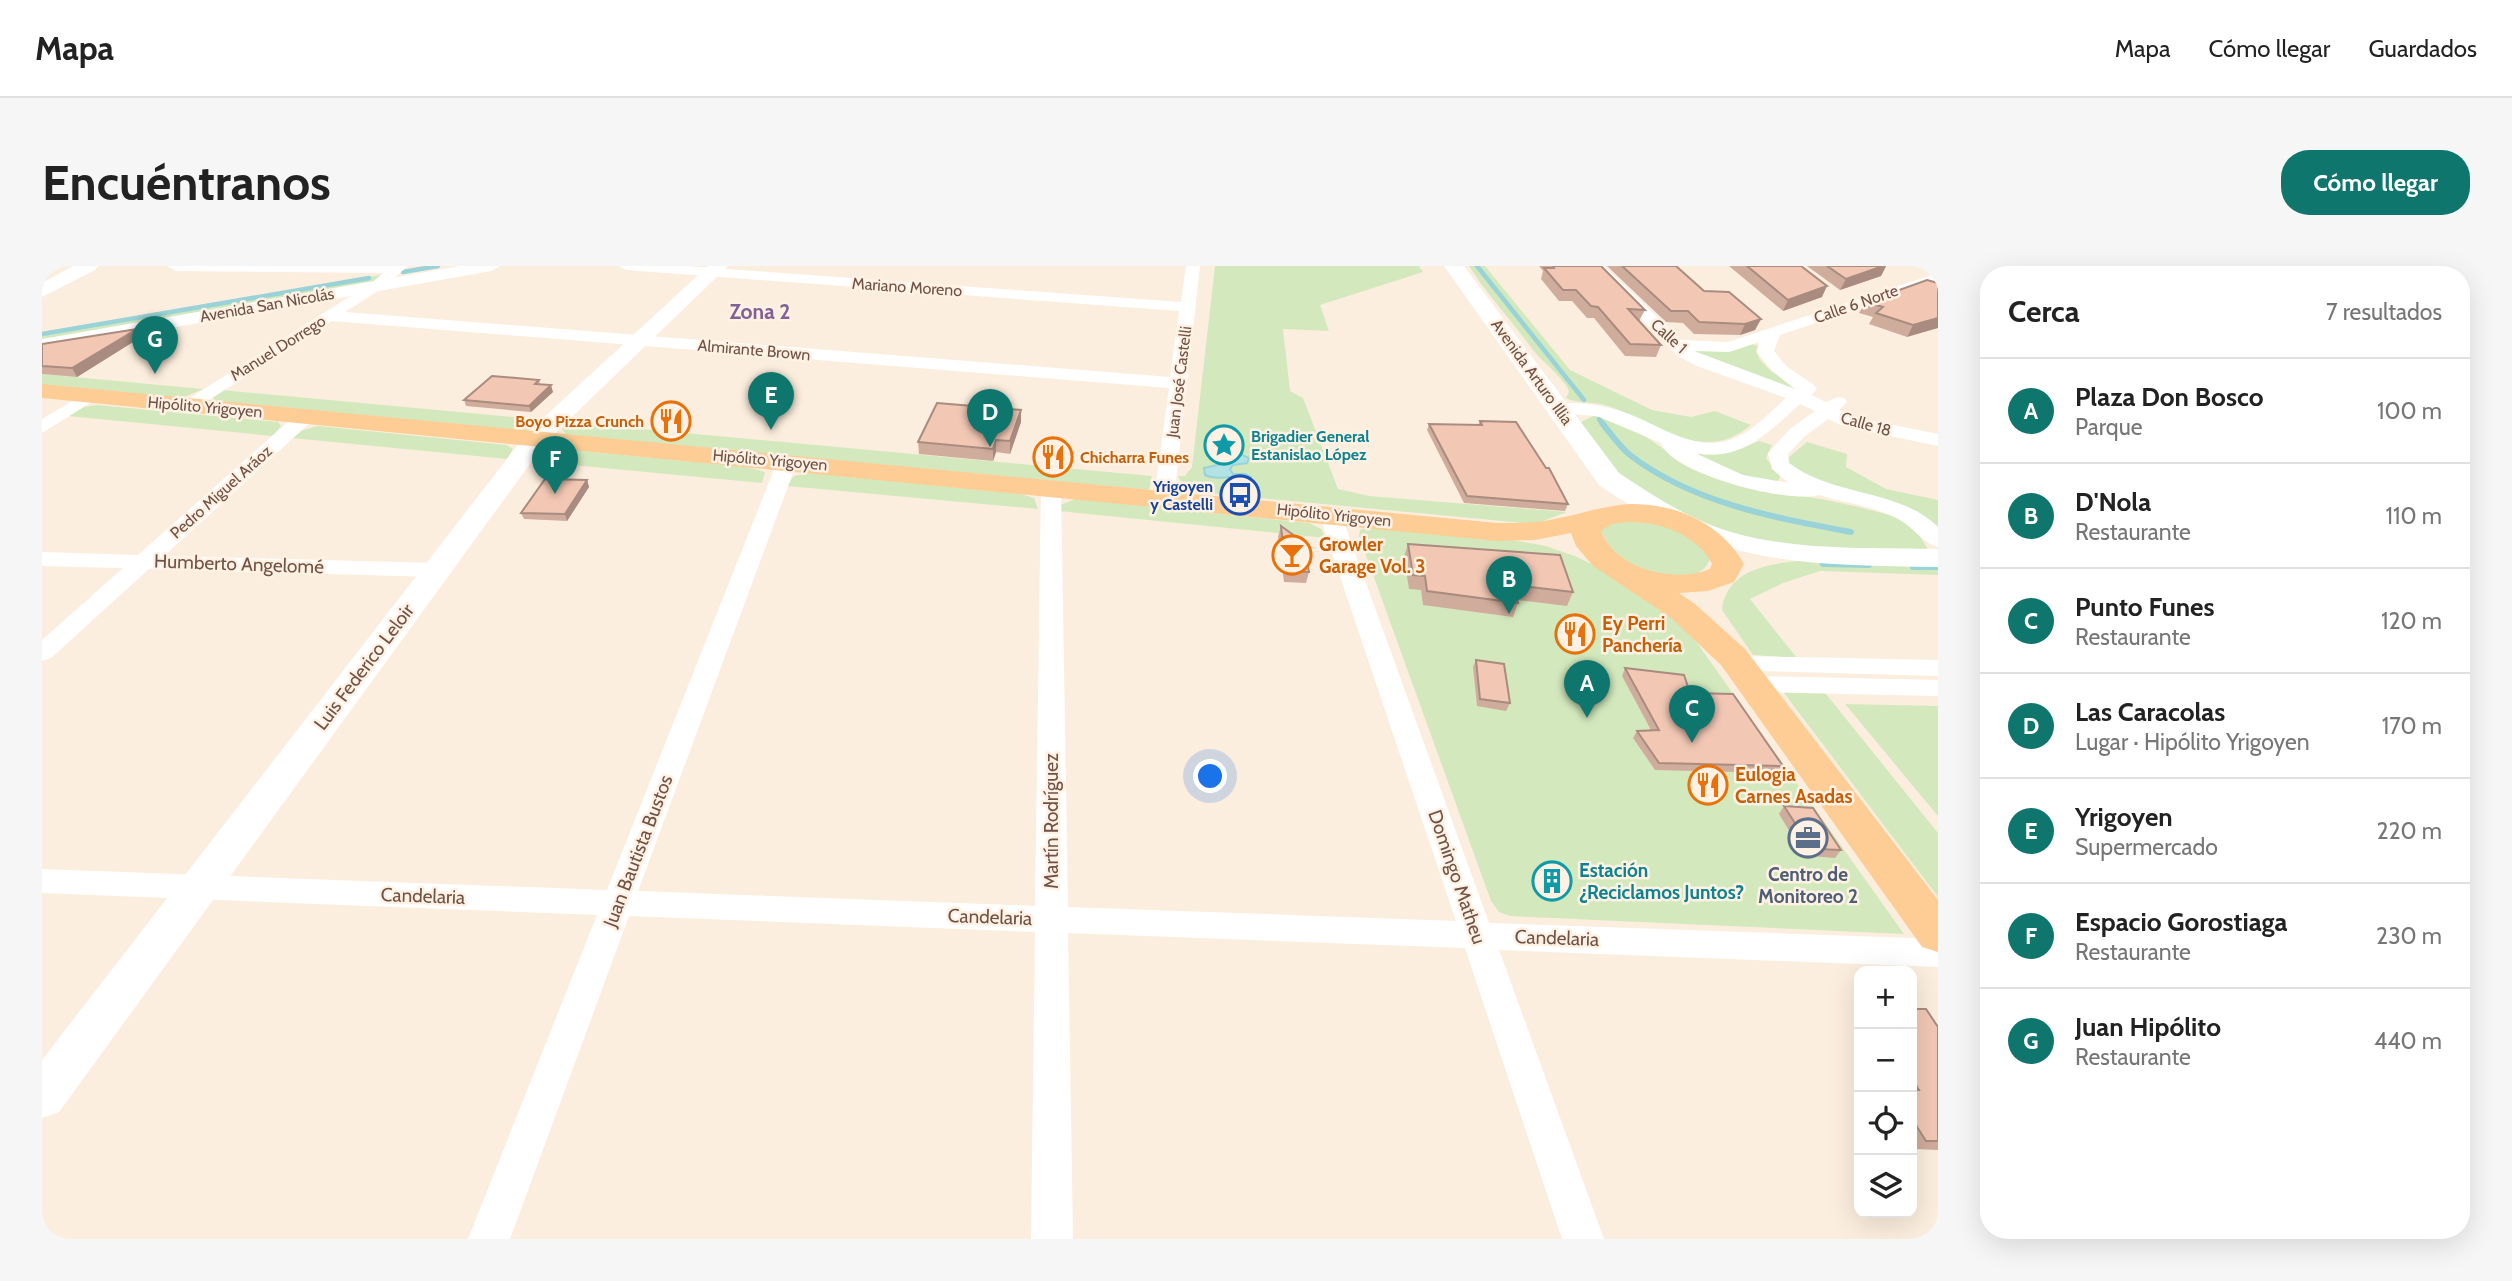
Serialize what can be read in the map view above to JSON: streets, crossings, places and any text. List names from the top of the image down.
{
  "streets": {
    "main road": ["Avenida Arturo Illia", "Hipólito Yrigoyen"],
    "street": [
      "Mariano Moreno",
      "Calle 6 Norte",
      "Avenida San Nicolás",
      "Calle 1",
      "Manuel Dorrego",
      "Almirante Brown",
      "Juan José Castelli",
      "Calle 18",
      "Pedro Miguel Aráoz",
      "Humberto Angelomé",
      "Luis Federico Leloir",
      "Martín Rodríguez",
      "Juan Bautista Bustos",
      "Domingo Matheu",
      "Candelaria"
    ]
  },
  "crossings": [
    ["Mariano Moreno", "Juan José Castelli"],
    ["Mariano Moreno", "Luis Federico Leloir"],
    ["Calle 6 Norte", "Calle 1"],
    ["Avenida San Nicolás", "Manuel Dorrego"],
    ["Calle 1", "Calle 18"],
    ["Manuel Dorrego", "Almirante Brown"],
    ["Manuel Dorrego", "Hipólito Yrigoyen"],
    ["Almirante Brown", "Juan José Castelli"],
    ["Almirante Brown", "Luis Federico Leloir"],
    ["Avenida Arturo Illia", "Hipólito Yrigoyen"],
    ["Juan José Castelli", "Hipólito Yrigoyen"],
    ["Hipólito Yrigoyen", "Pedro Miguel Aráoz"],
    ["Hipólito Yrigoyen", "Luis Federico Leloir"],
    ["Hipólito Yrigoyen", "Martín Rodríguez"],
    ["Hipólito Yrigoyen", "Juan Bautista Bustos"],
    ["Hipólito Yrigoyen", "Domingo Matheu"],
    ["Pedro Miguel Aráoz", "Humberto Angelomé"],
    ["Humberto Angelomé", "Luis Federico Leloir"],
    ["Luis Federico Leloir", "Candelaria"],
    ["Martín Rodríguez", "Candelaria"],
    ["Juan Bautista Bustos", "Candelaria"],
    ["Domingo Matheu", "Candelaria"]
  ],
  "districts": ["Zona 2"],
  "places": {
    "restaurant": [
      "Boyo Pizza Crunch",
      "Chicharra Funes",
      "Ey Perri Panchería",
      "Eulogia Carnes Asadas"
    ],
    "place": ["Brigadier General Estanislao López"],
    "bus stop": ["Yrigoyen y Castelli"],
    "bar": ["Growler Garage Vol. 3"],
    "office": ["Centro de Monitoreo 2"],
    "building": ["Estación ¿Reciclamos Juntos?"]
  },
  "page": {
    "header": "Mapa",
    "nav": ["Mapa", "Cómo llegar", "Guardados"],
    "buttons": "Cómo llegar",
    "title": "Encuéntranos",
    "heading": ["Cerca", "7 resultados"],
    "pins": [
      "G",
      "E",
      "D",
      "F",
      "B",
      "A",
      "C"
    ],
    "list": [
      {
        "mark": "A",
        "name": "Plaza Don Bosco",
        "note": "Parque",
        "value": "100 m"
      },
      {
        "mark": "B",
        "name": "D'Nola",
        "note": "Restaurante",
        "value": "110 m"
      },
      {
        "mark": "C",
        "name": "Punto Funes",
        "note": "Restaurante",
        "value": "120 m"
      },
      {
        "mark": "D",
        "name": "Las Caracolas",
        "note": "Lugar · Hipólito Yrigoyen",
        "value": "170 m"
      },
      {
        "mark": "E",
        "name": "Yrigoyen",
        "note": "Supermercado",
        "value": "220 m"
      },
      {
        "mark": "F",
        "name": "Espacio Gorostiaga",
        "note": "Restaurante",
        "value": "230 m"
      },
      {
        "mark": "G",
        "name": "Juan Hipólito",
        "note": "Restaurante",
        "value": "440 m"
      }
    ],
    "map_buttons": ["+", "−"]
  }
}
